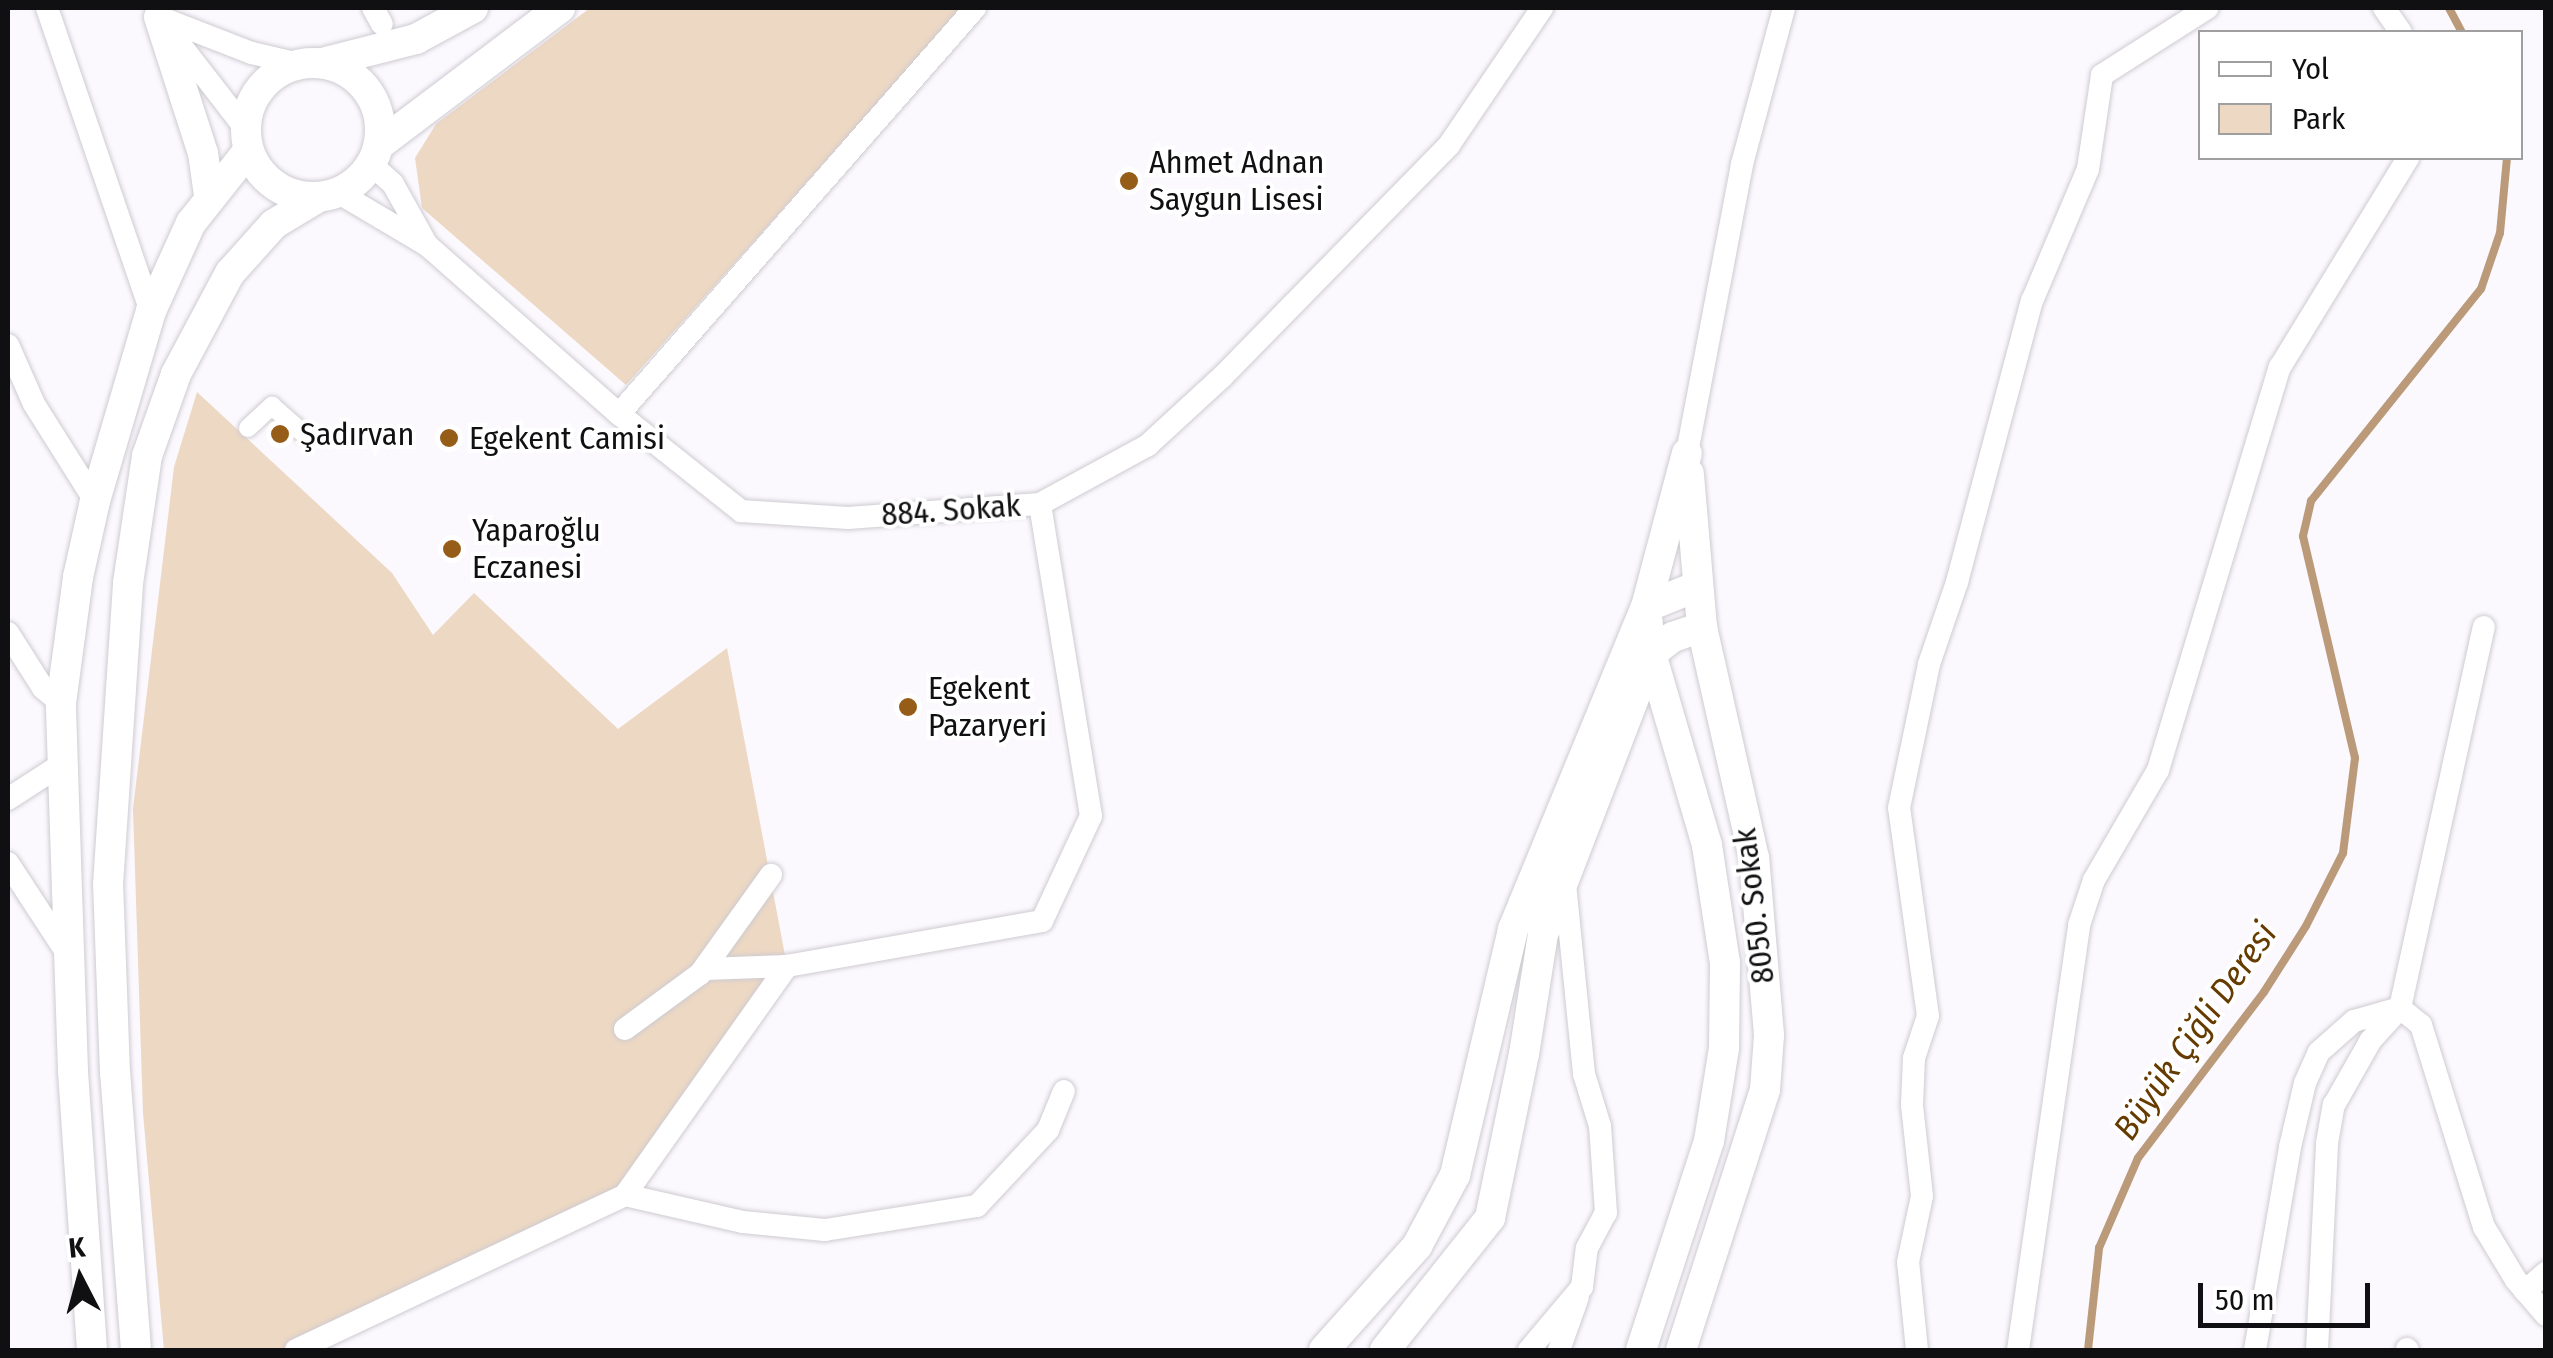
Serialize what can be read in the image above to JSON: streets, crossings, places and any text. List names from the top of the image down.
{
  "streets": {
    "street": ["884. Sokak", "8050. Sokak"]
  },
  "water": ["Büyük Çiğli Deresi"],
  "places": [
    "Ahmet Adnan Saygun Lisesi",
    "Şadırvan",
    "Egekent Camisi",
    "Yaparoğlu Eczanesi",
    "Egekent Pazaryeri"
  ],
  "legend": ["Yol", "Park"],
  "scale_bar": "50 m",
  "north": "top"
}
